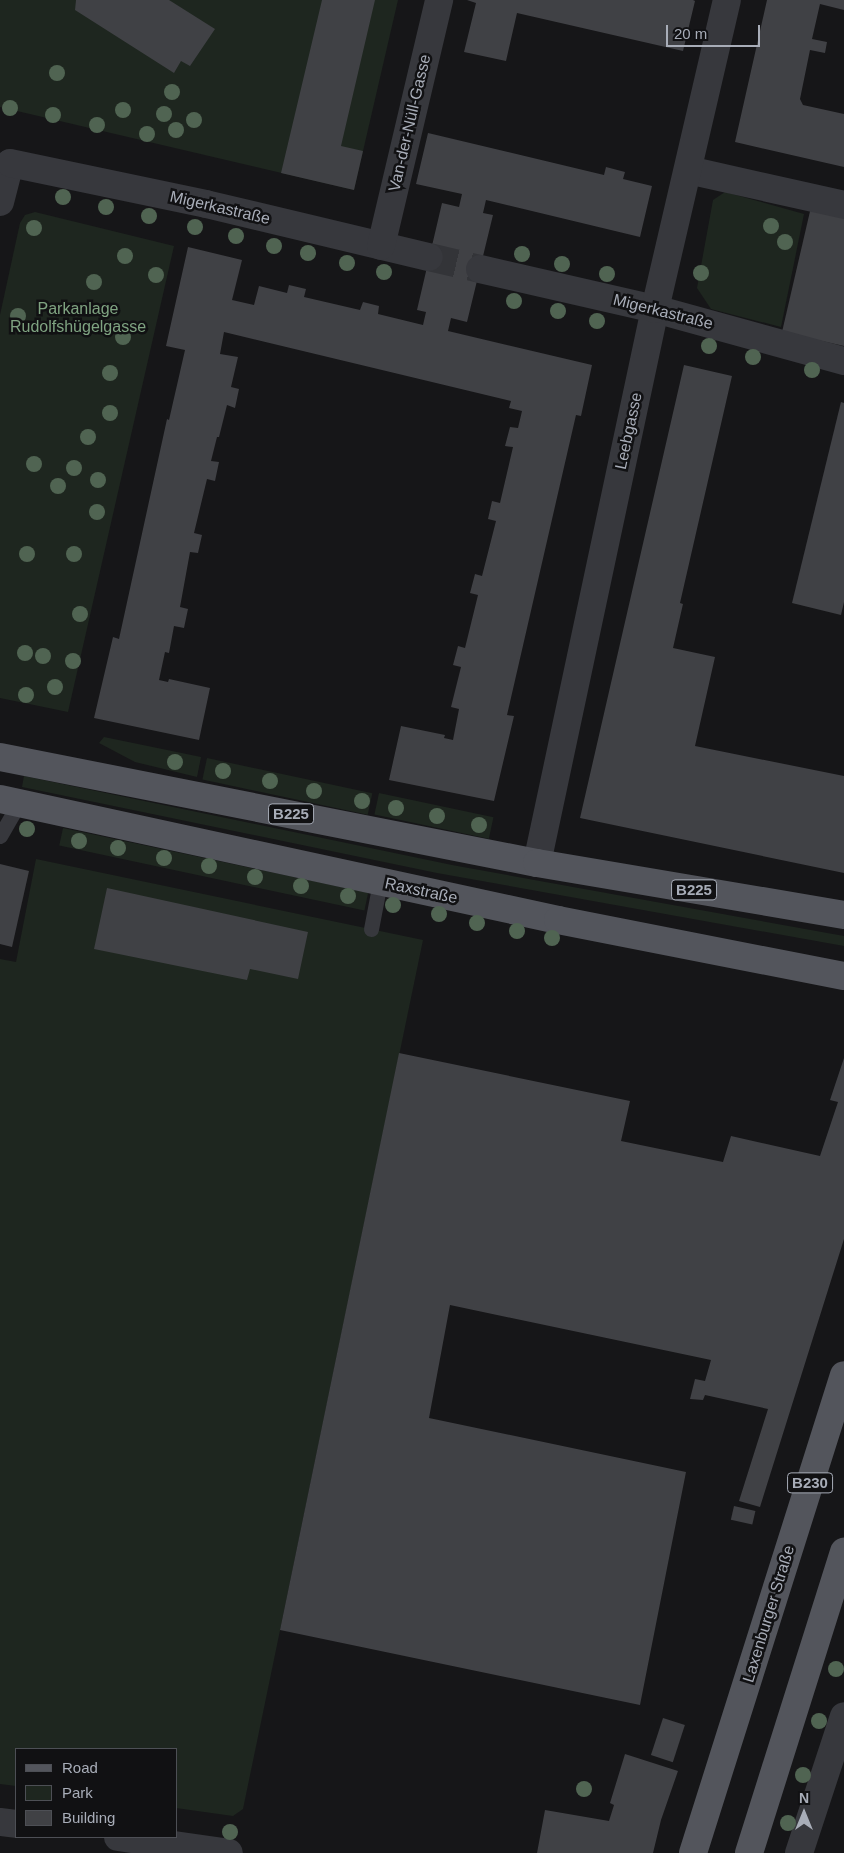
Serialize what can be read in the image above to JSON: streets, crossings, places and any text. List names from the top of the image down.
{
  "streets": {
    "main road": [
      "B225",
      "Raxstraße",
      "B230",
      "Laxenburger Straße"
    ],
    "street": ["Van-der-Nüll-Gasse", "Migerkastraße", "Leebgasse"]
  },
  "crossings": [
    ["Van-der-Nüll-Gasse", "Migerkastraße"],
    ["Migerkastraße", "Leebgasse"],
    ["Leebgasse", "B225"]
  ],
  "parks": ["Parkanlage Rudolfshügelgasse"],
  "legend": ["Road", "Park", "Building"],
  "scale_bar": "20 m",
  "north": "top"
}
